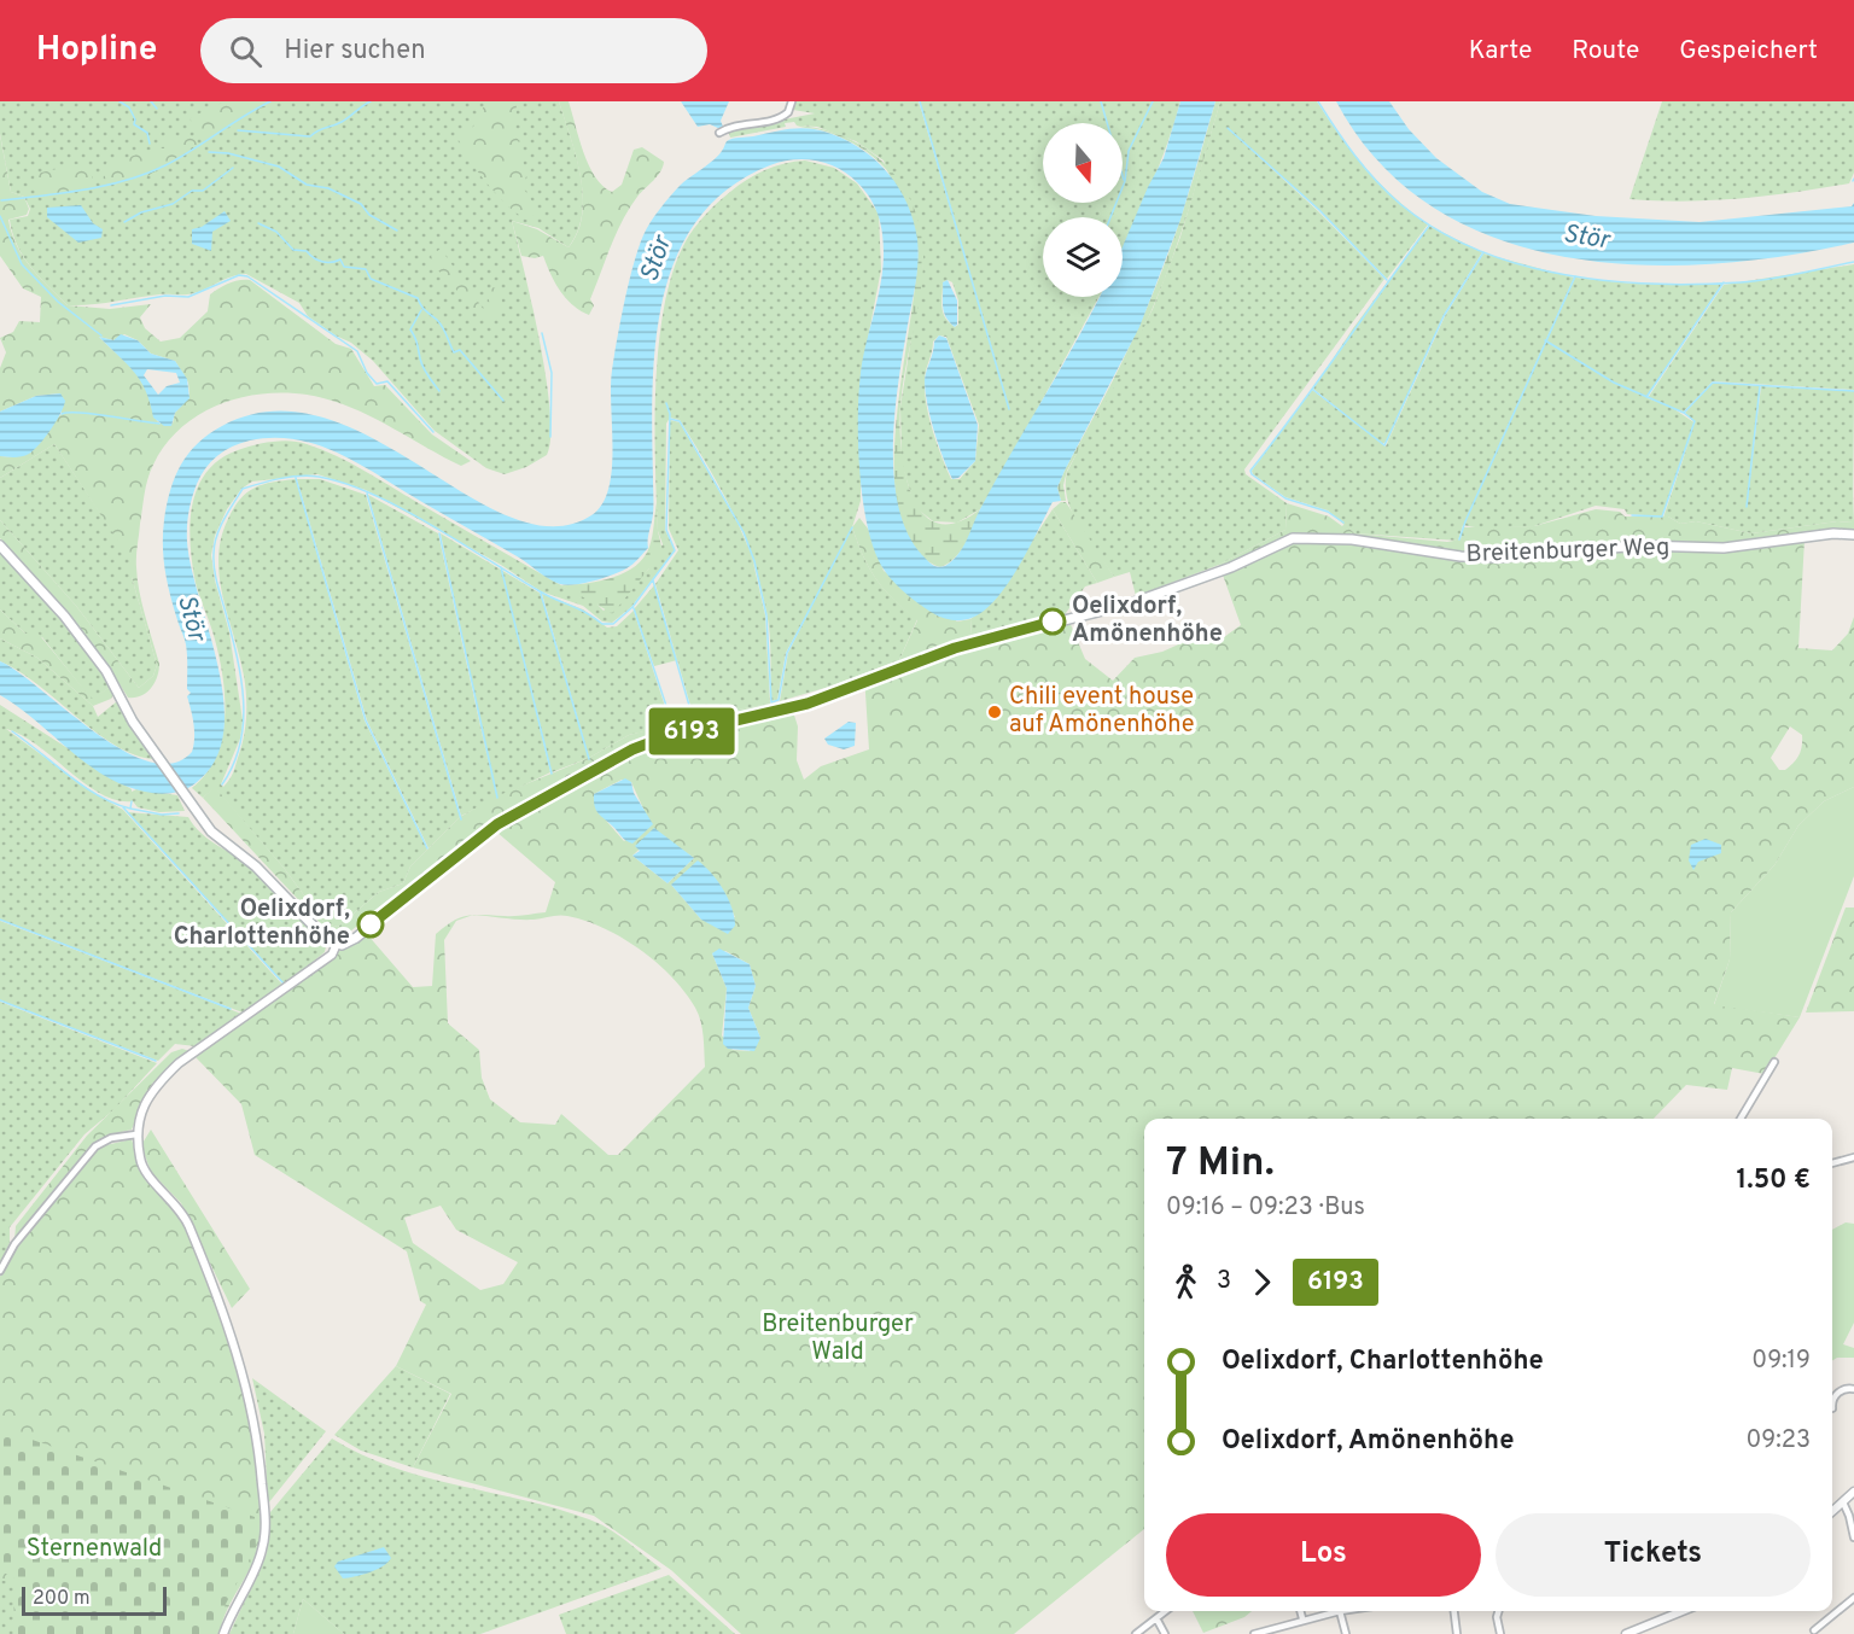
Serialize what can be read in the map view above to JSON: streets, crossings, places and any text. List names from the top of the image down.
{
  "streets": {
    "main road": ["Breitenburger Weg"]
  },
  "water": ["Stör"],
  "parks": ["Breitenburger Wald", "Sternenwald"],
  "places": ["Oelixdorf, Amönenhöhe", "Chili event house auf Amönenhöhe", "Oelixdorf, Charlottenhöhe"],
  "lines": ["bus line 6193"],
  "scale_bar": "200 m",
  "north": "bottom",
  "page": {
    "header": "Hopline",
    "search": "Hier suchen",
    "nav": ["Karte", "Route", "Gespeichert"],
    "on_map": "6193",
    "heading": ["7 Min.", "09:16 – 09:23 · Bus", "1.50 €"],
    "legs": ["3", "6193"],
    "list": [
      {
        "name": "Oelixdorf, Charlottenhöhe",
        "value": "09:19"
      },
      {
        "name": "Oelixdorf, Amönenhöhe",
        "value": "09:23"
      }
    ],
    "buttons": ["Los", "Tickets"],
    "scale": "200 m"
  }
}
